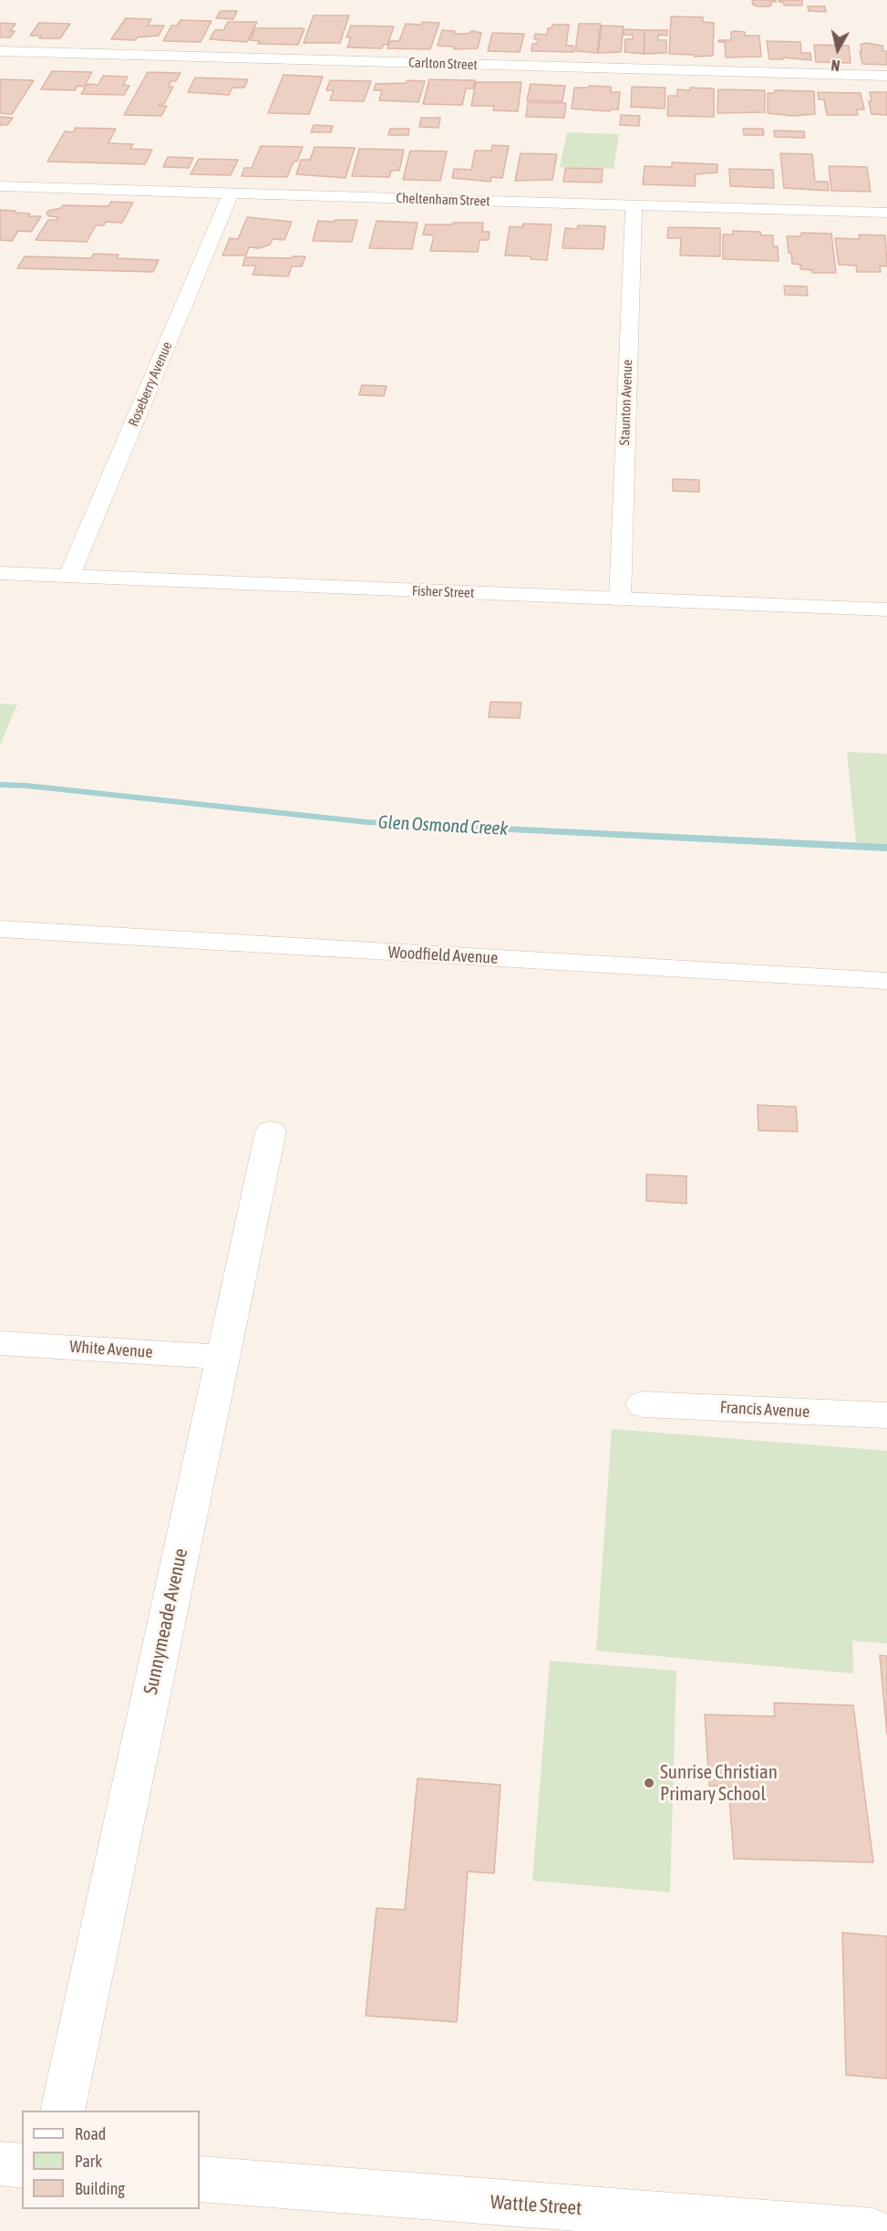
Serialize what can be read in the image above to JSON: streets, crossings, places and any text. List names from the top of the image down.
{
  "streets": {
    "street": [
      "Carlton Street",
      "Cheltenham Street",
      "Roseberry Avenue",
      "Staunton Avenue",
      "Fisher Street",
      "Woodfield Avenue",
      "White Avenue",
      "Francis Avenue",
      "Sunnymeade Avenue",
      "Wattle Street"
    ]
  },
  "crossings": [
    ["Cheltenham Street", "Roseberry Avenue"],
    ["Cheltenham Street", "Staunton Avenue"],
    ["Roseberry Avenue", "Fisher Street"],
    ["Staunton Avenue", "Fisher Street"],
    ["White Avenue", "Sunnymeade Avenue"]
  ],
  "water": ["Glen Osmond Creek"],
  "places": ["Sunrise Christian Primary School"],
  "legend": ["Road", "Park", "Building"],
  "north": "bottom"
}
